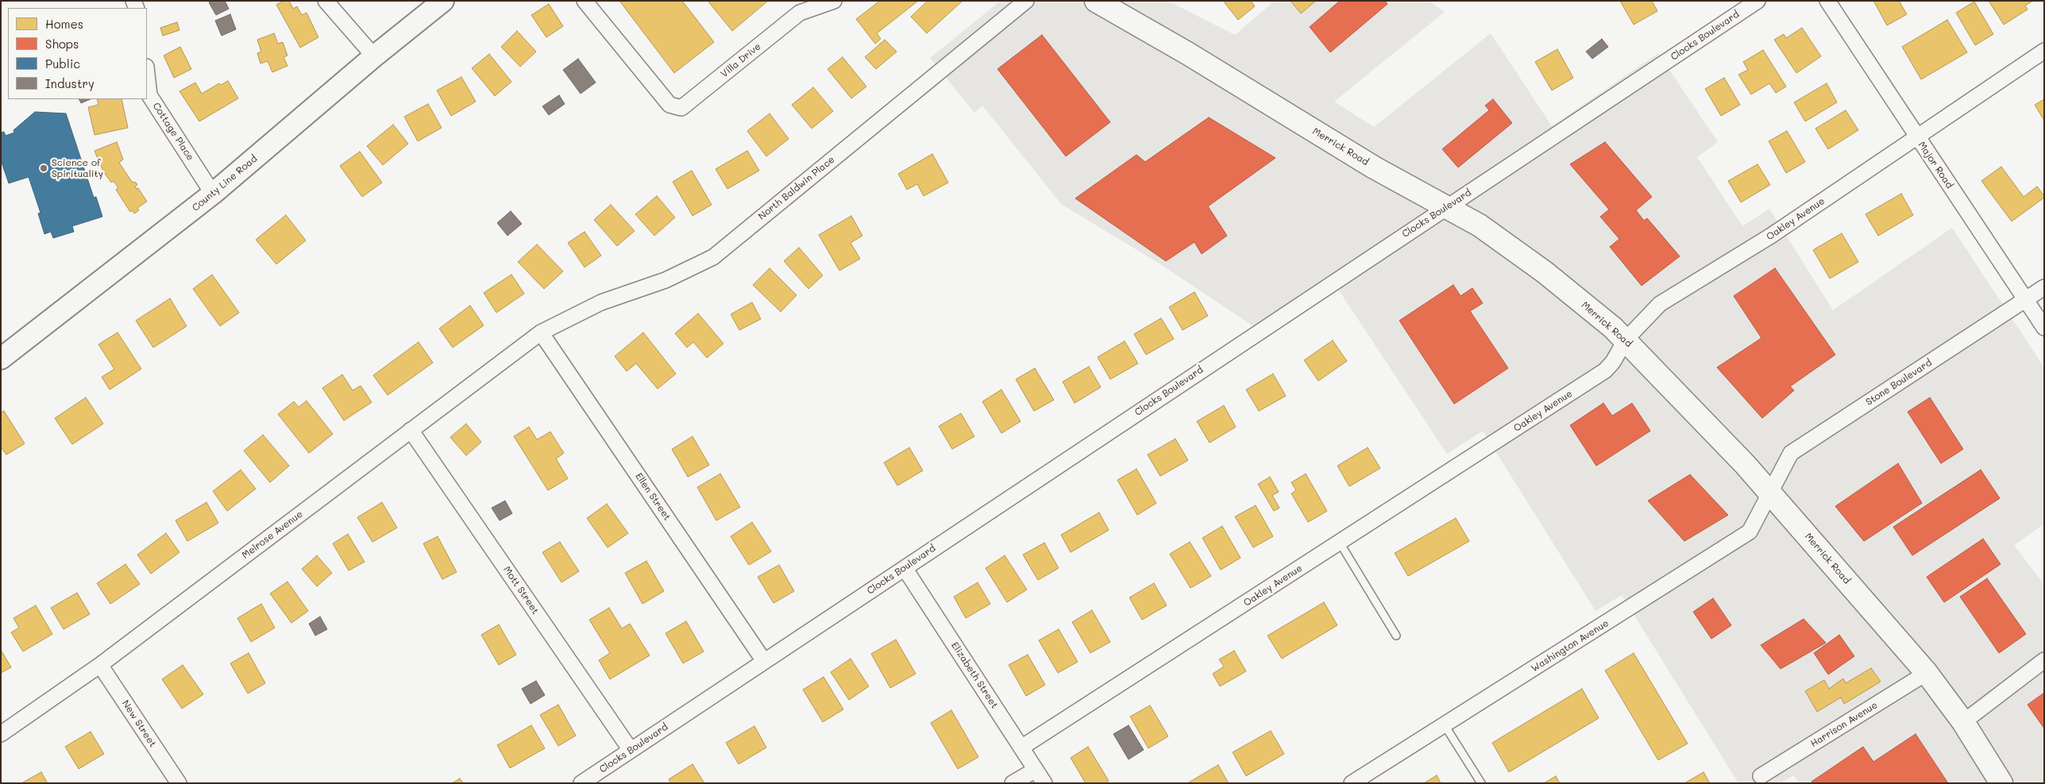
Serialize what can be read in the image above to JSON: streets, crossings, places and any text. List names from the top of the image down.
{
  "streets": {
    "main road": ["Merrick Road", "County Line Road"],
    "street": [
      "Clocks Boulevard",
      "Villa Drive",
      "Cottage Place",
      "Major Road",
      "North Baldwin Place",
      "Oakley Avenue",
      "Stone Boulevard",
      "Ellen Street",
      "Melrose Avenue",
      "Mott Street",
      "Washington Avenue",
      "Elizabeth Street",
      "New Street",
      "Harrison Avenue"
    ]
  },
  "crossings": [
    ["Clocks Boulevard", "Merrick Road"],
    ["Clocks Boulevard", "Ellen Street"],
    ["Clocks Boulevard", "Mott Street"],
    ["Clocks Boulevard", "Elizabeth Street"],
    ["Cottage Place", "County Line Road"],
    ["Merrick Road", "Oakley Avenue"],
    ["Merrick Road", "Stone Boulevard"],
    ["Merrick Road", "Washington Avenue"],
    ["Merrick Road", "Harrison Avenue"],
    ["Major Road", "Oakley Avenue"],
    ["Major Road", "Stone Boulevard"],
    ["North Baldwin Place", "Ellen Street"],
    ["North Baldwin Place", "Melrose Avenue"],
    ["Oakley Avenue", "Elizabeth Street"],
    ["Stone Boulevard", "Washington Avenue"],
    ["Ellen Street", "Melrose Avenue"],
    ["Melrose Avenue", "Mott Street"],
    ["Melrose Avenue", "New Street"]
  ],
  "places": ["Science of Spirituality"],
  "legend": [
    "Homes",
    "Shops",
    "Public",
    "Industry"
  ]
}
